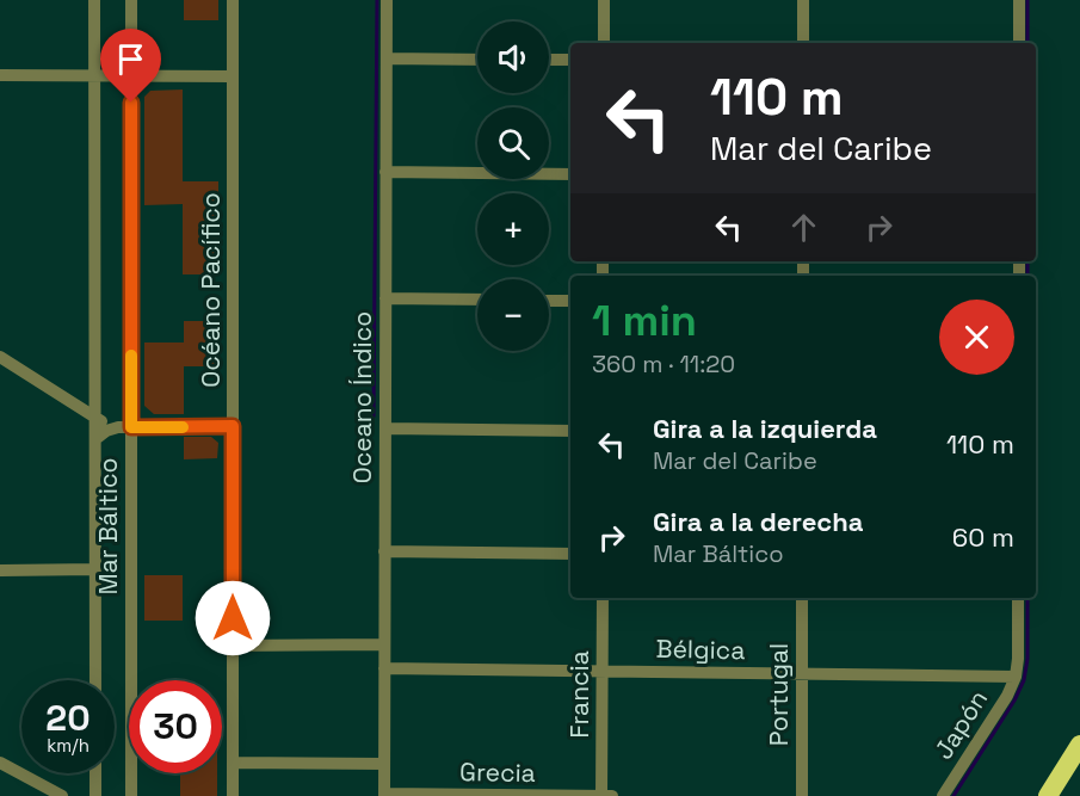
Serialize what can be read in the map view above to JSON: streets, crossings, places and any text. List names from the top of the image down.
{
  "streets": {
    "street": [
      "Océano Pacífico",
      "Oceano Índico",
      "Mar Báltico",
      "Bélgica",
      "Francia",
      "Portugal",
      "Japón",
      "Grecia"
    ]
  },
  "crossings": [
    ["Oceano Índico", "Bélgica"],
    ["Oceano Índico", "Grecia"],
    ["Bélgica", "Francia"],
    ["Bélgica", "Portugal"],
    ["Bélgica", "Japón"],
    ["Francia", "Grecia"]
  ],
  "page": {
    "map_buttons": ["+", "−"],
    "turn": ["110 m", "Mar del Caribe"],
    "heading": ["1 min", "360 m · 11:20"],
    "list": [
      {
        "name": "Gira a la izquierda",
        "note": "Mar del Caribe",
        "value": "110 m"
      },
      {
        "name": "Gira a la derecha",
        "note": "Mar Báltico",
        "value": "60 m"
      }
    ],
    "speed": "20 km/h",
    "limit": "30"
  }
}
